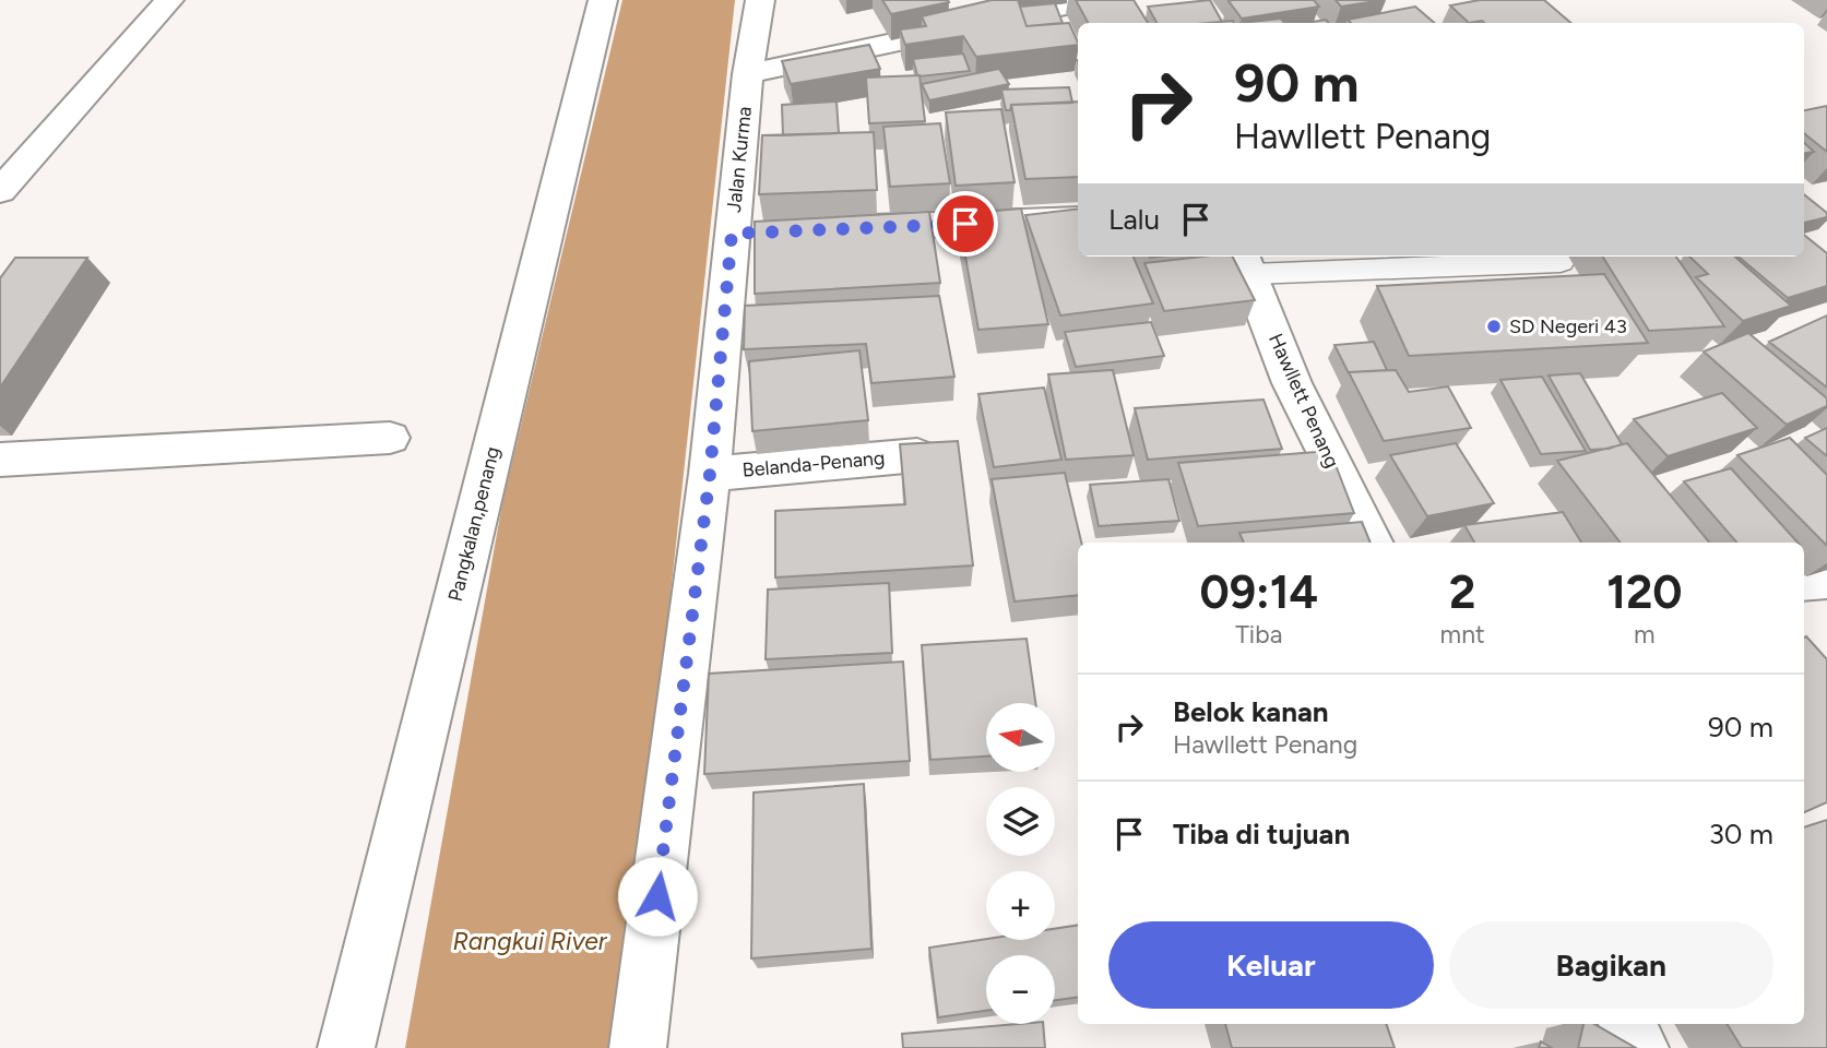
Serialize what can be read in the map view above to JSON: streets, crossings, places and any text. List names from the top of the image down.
{
  "streets": {
    "street": [
      "Jalan Kurma",
      "Hawllett Penang",
      "Belanda-Penang",
      "Pangkalan,penang"
    ]
  },
  "crossings": [
    ["Jalan Kurma", "Belanda-Penang"]
  ],
  "water": ["Rangkui River"],
  "places": ["SD Negeri 43"],
  "north": "left",
  "page": {
    "turn": ["90 m", "Hawllett Penang"],
    "then": "Lalu",
    "eta": [
      "09:14",
      "Tiba",
      "2",
      "mnt",
      "120",
      "m"
    ],
    "list": [
      {
        "name": "Belok kanan",
        "note": "Hawllett Penang",
        "value": "90 m"
      },
      {
        "name": "Tiba di tujuan",
        "value": "30 m"
      }
    ],
    "map_buttons": ["+", "−"],
    "buttons": ["Keluar", "Bagikan"]
  }
}
